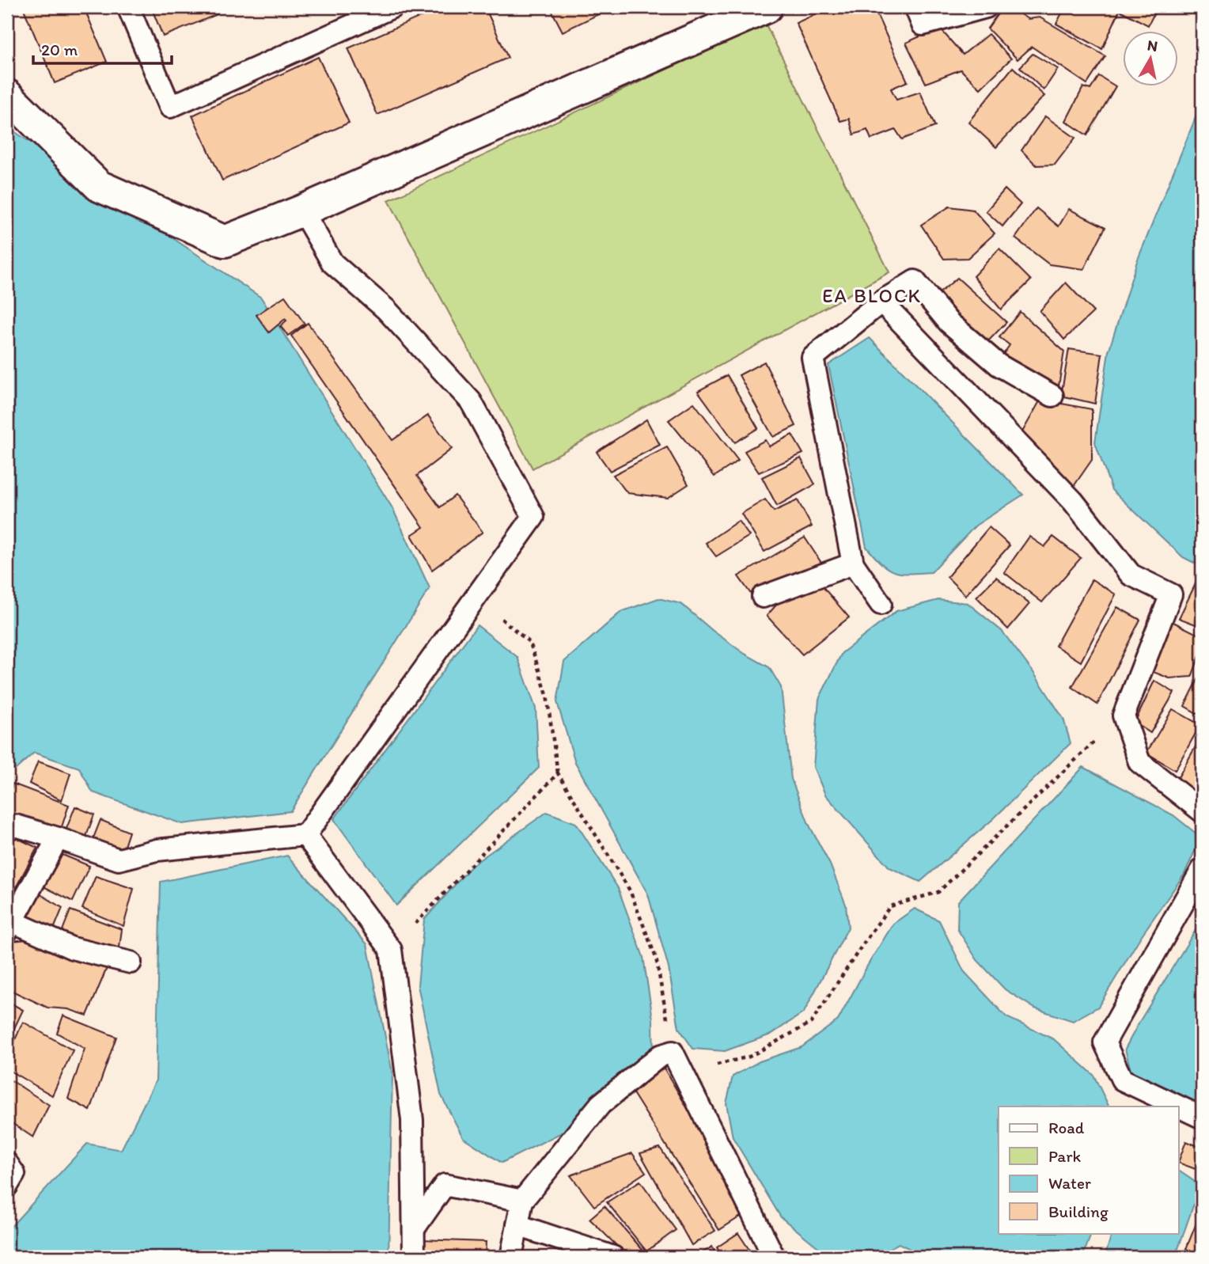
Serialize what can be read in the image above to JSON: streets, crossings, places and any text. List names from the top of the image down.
{
  "districts": ["EA BLOCK"],
  "legend": [
    "Road",
    "Park",
    "Water",
    "Building"
  ],
  "scale_bar": "20 m",
  "north": "top"
}
